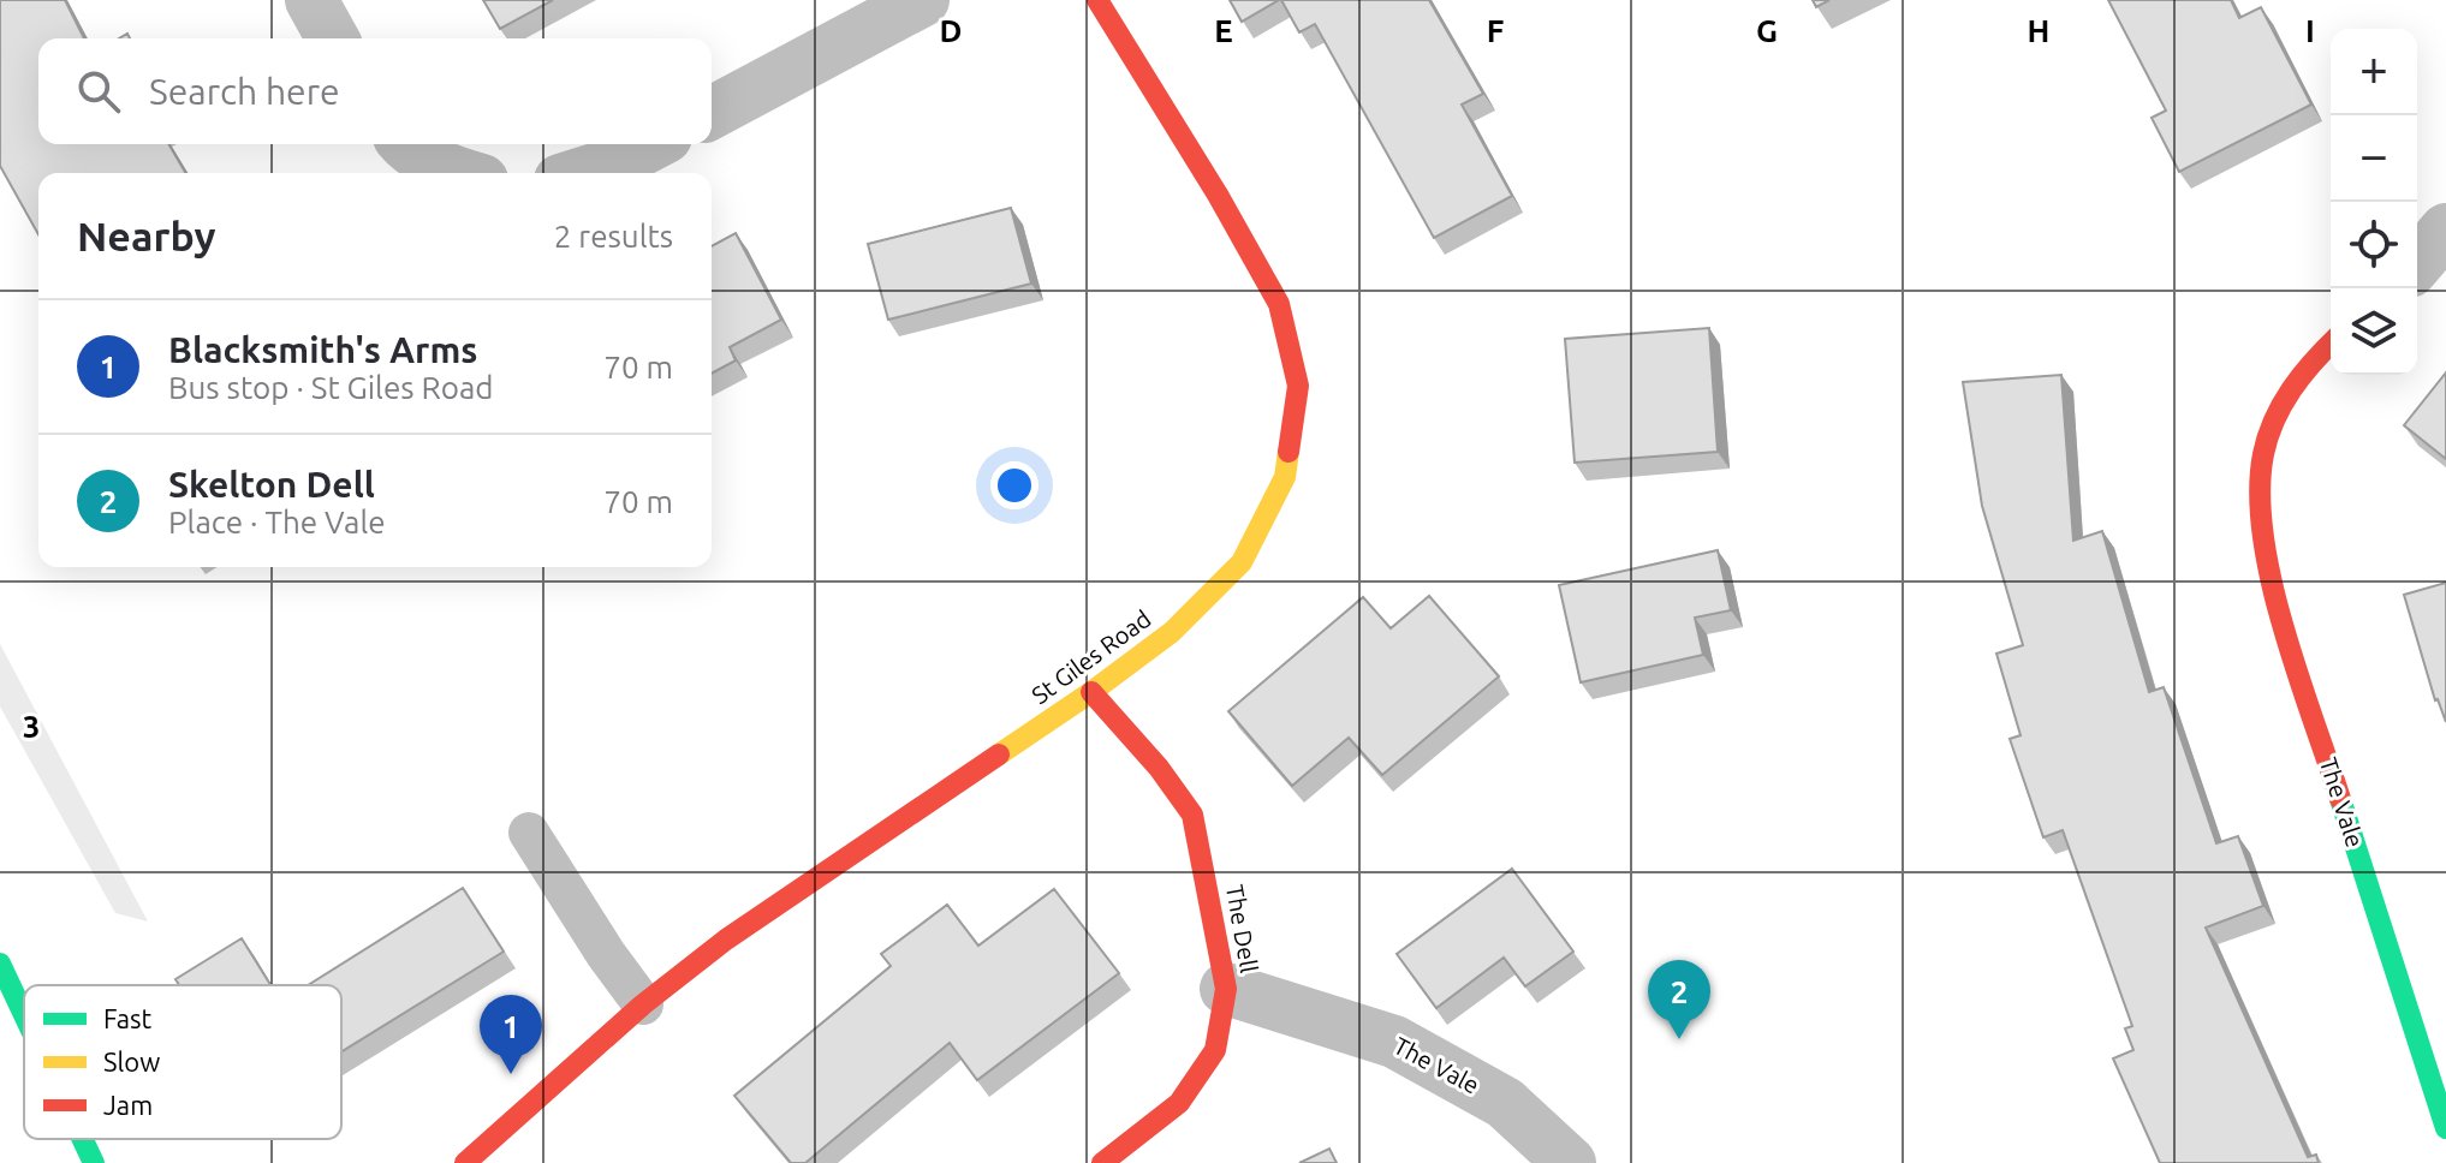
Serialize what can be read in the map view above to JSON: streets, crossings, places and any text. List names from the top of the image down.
{
  "streets": {
    "main road": ["St Giles Road", "The Vale", "The Dell"]
  },
  "crossings": [
    ["St Giles Road", "The Dell"],
    ["The Vale", "The Dell"]
  ],
  "legend": ["Fast", "Slow", "Jam"],
  "page": {
    "map_buttons": ["+", "−"],
    "search": "Search here",
    "heading": ["Nearby", "2 results"],
    "list": [
      {
        "mark": "1",
        "name": "Blacksmith's Arms",
        "note": "Bus stop · St Giles Road",
        "value": "70 m"
      },
      {
        "mark": "2",
        "name": "Skelton Dell",
        "note": "Place · The Vale",
        "value": "70 m"
      }
    ],
    "pins": ["2", "1"]
  },
  "grid": {
    "columns": [
      "D",
      "E",
      "F",
      "G",
      "H",
      "I"
    ],
    "rows": ["3"]
  }
}
